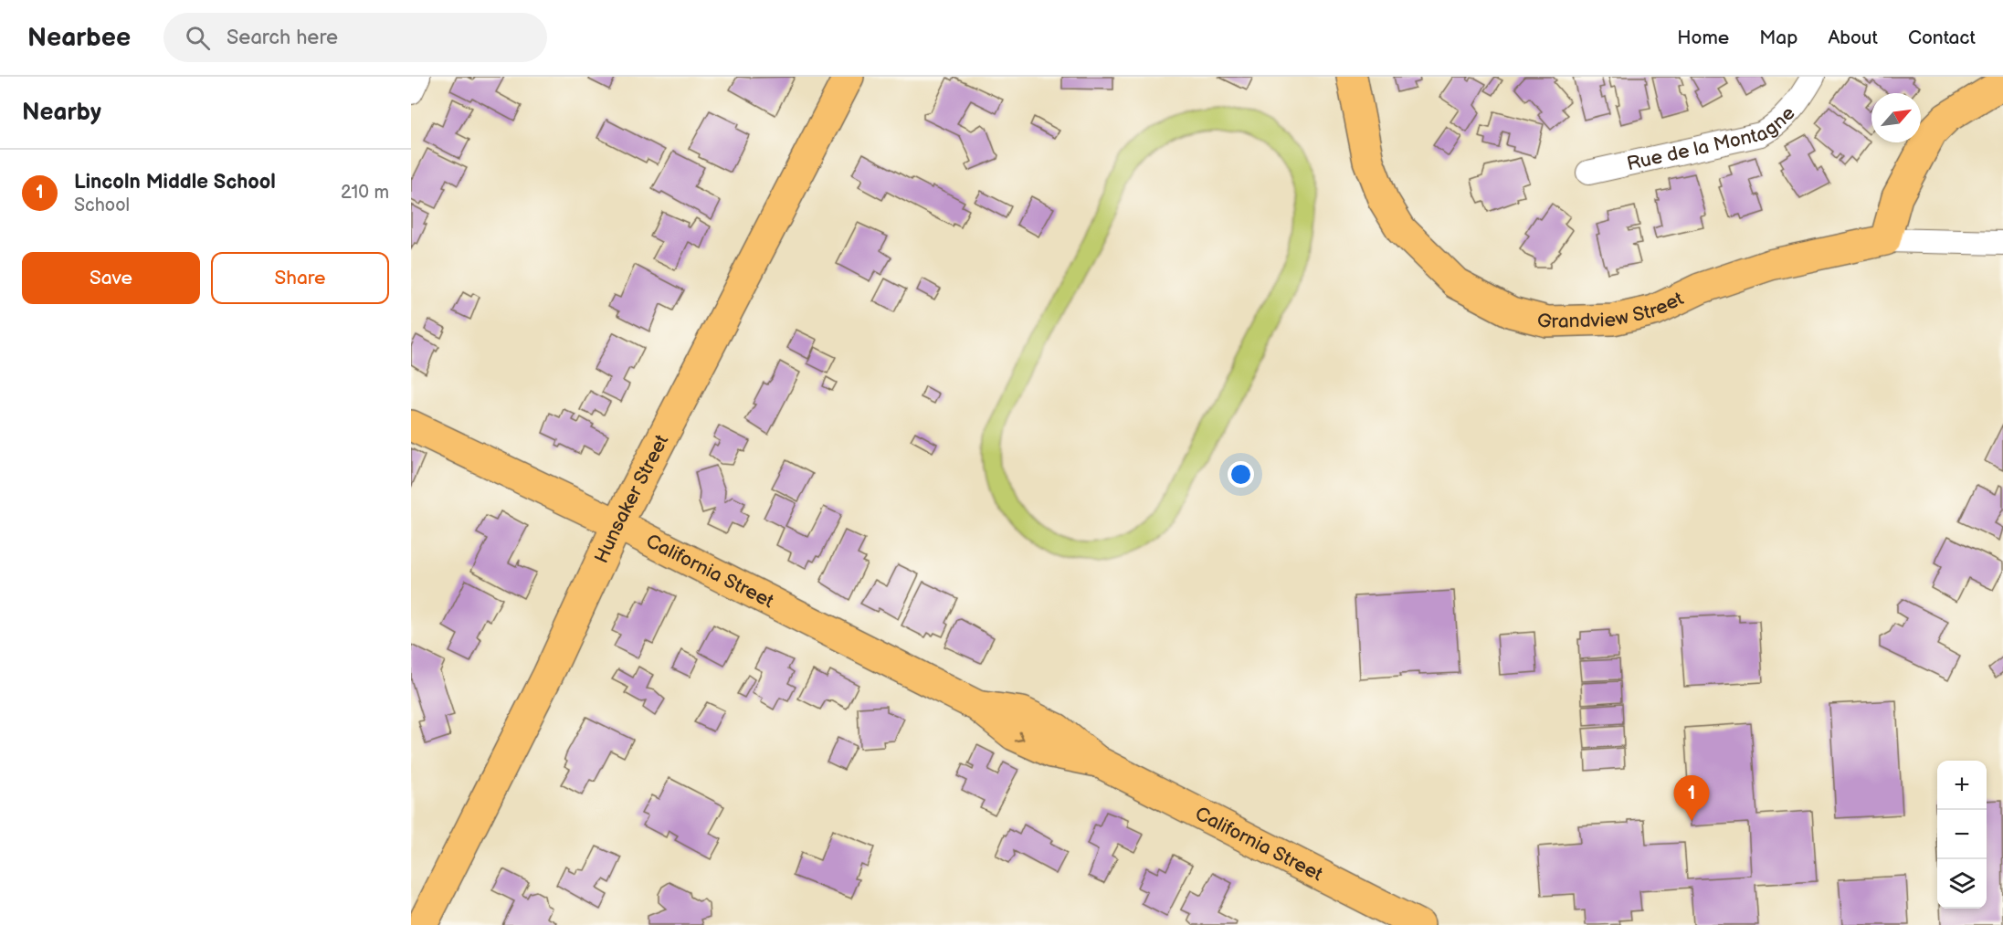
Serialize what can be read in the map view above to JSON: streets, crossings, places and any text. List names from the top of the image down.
{
  "streets": {
    "main road": ["Grandview Street", "Hunsaker Street", "California Street"],
    "street": ["Rue de la Montagne"]
  },
  "crossings": [
    ["Hunsaker Street", "California Street"]
  ],
  "north": "top right",
  "page": {
    "header": "Nearbee",
    "search": "Search here",
    "nav": [
      "Home",
      "Map",
      "About",
      "Contact"
    ],
    "heading": "Nearby",
    "list": [
      {
        "mark": "1",
        "name": "Lincoln Middle School",
        "note": "School",
        "value": "210 m"
      }
    ],
    "buttons": ["Save", "Share"],
    "map_buttons": ["+", "−"],
    "pins": "1"
  }
}
